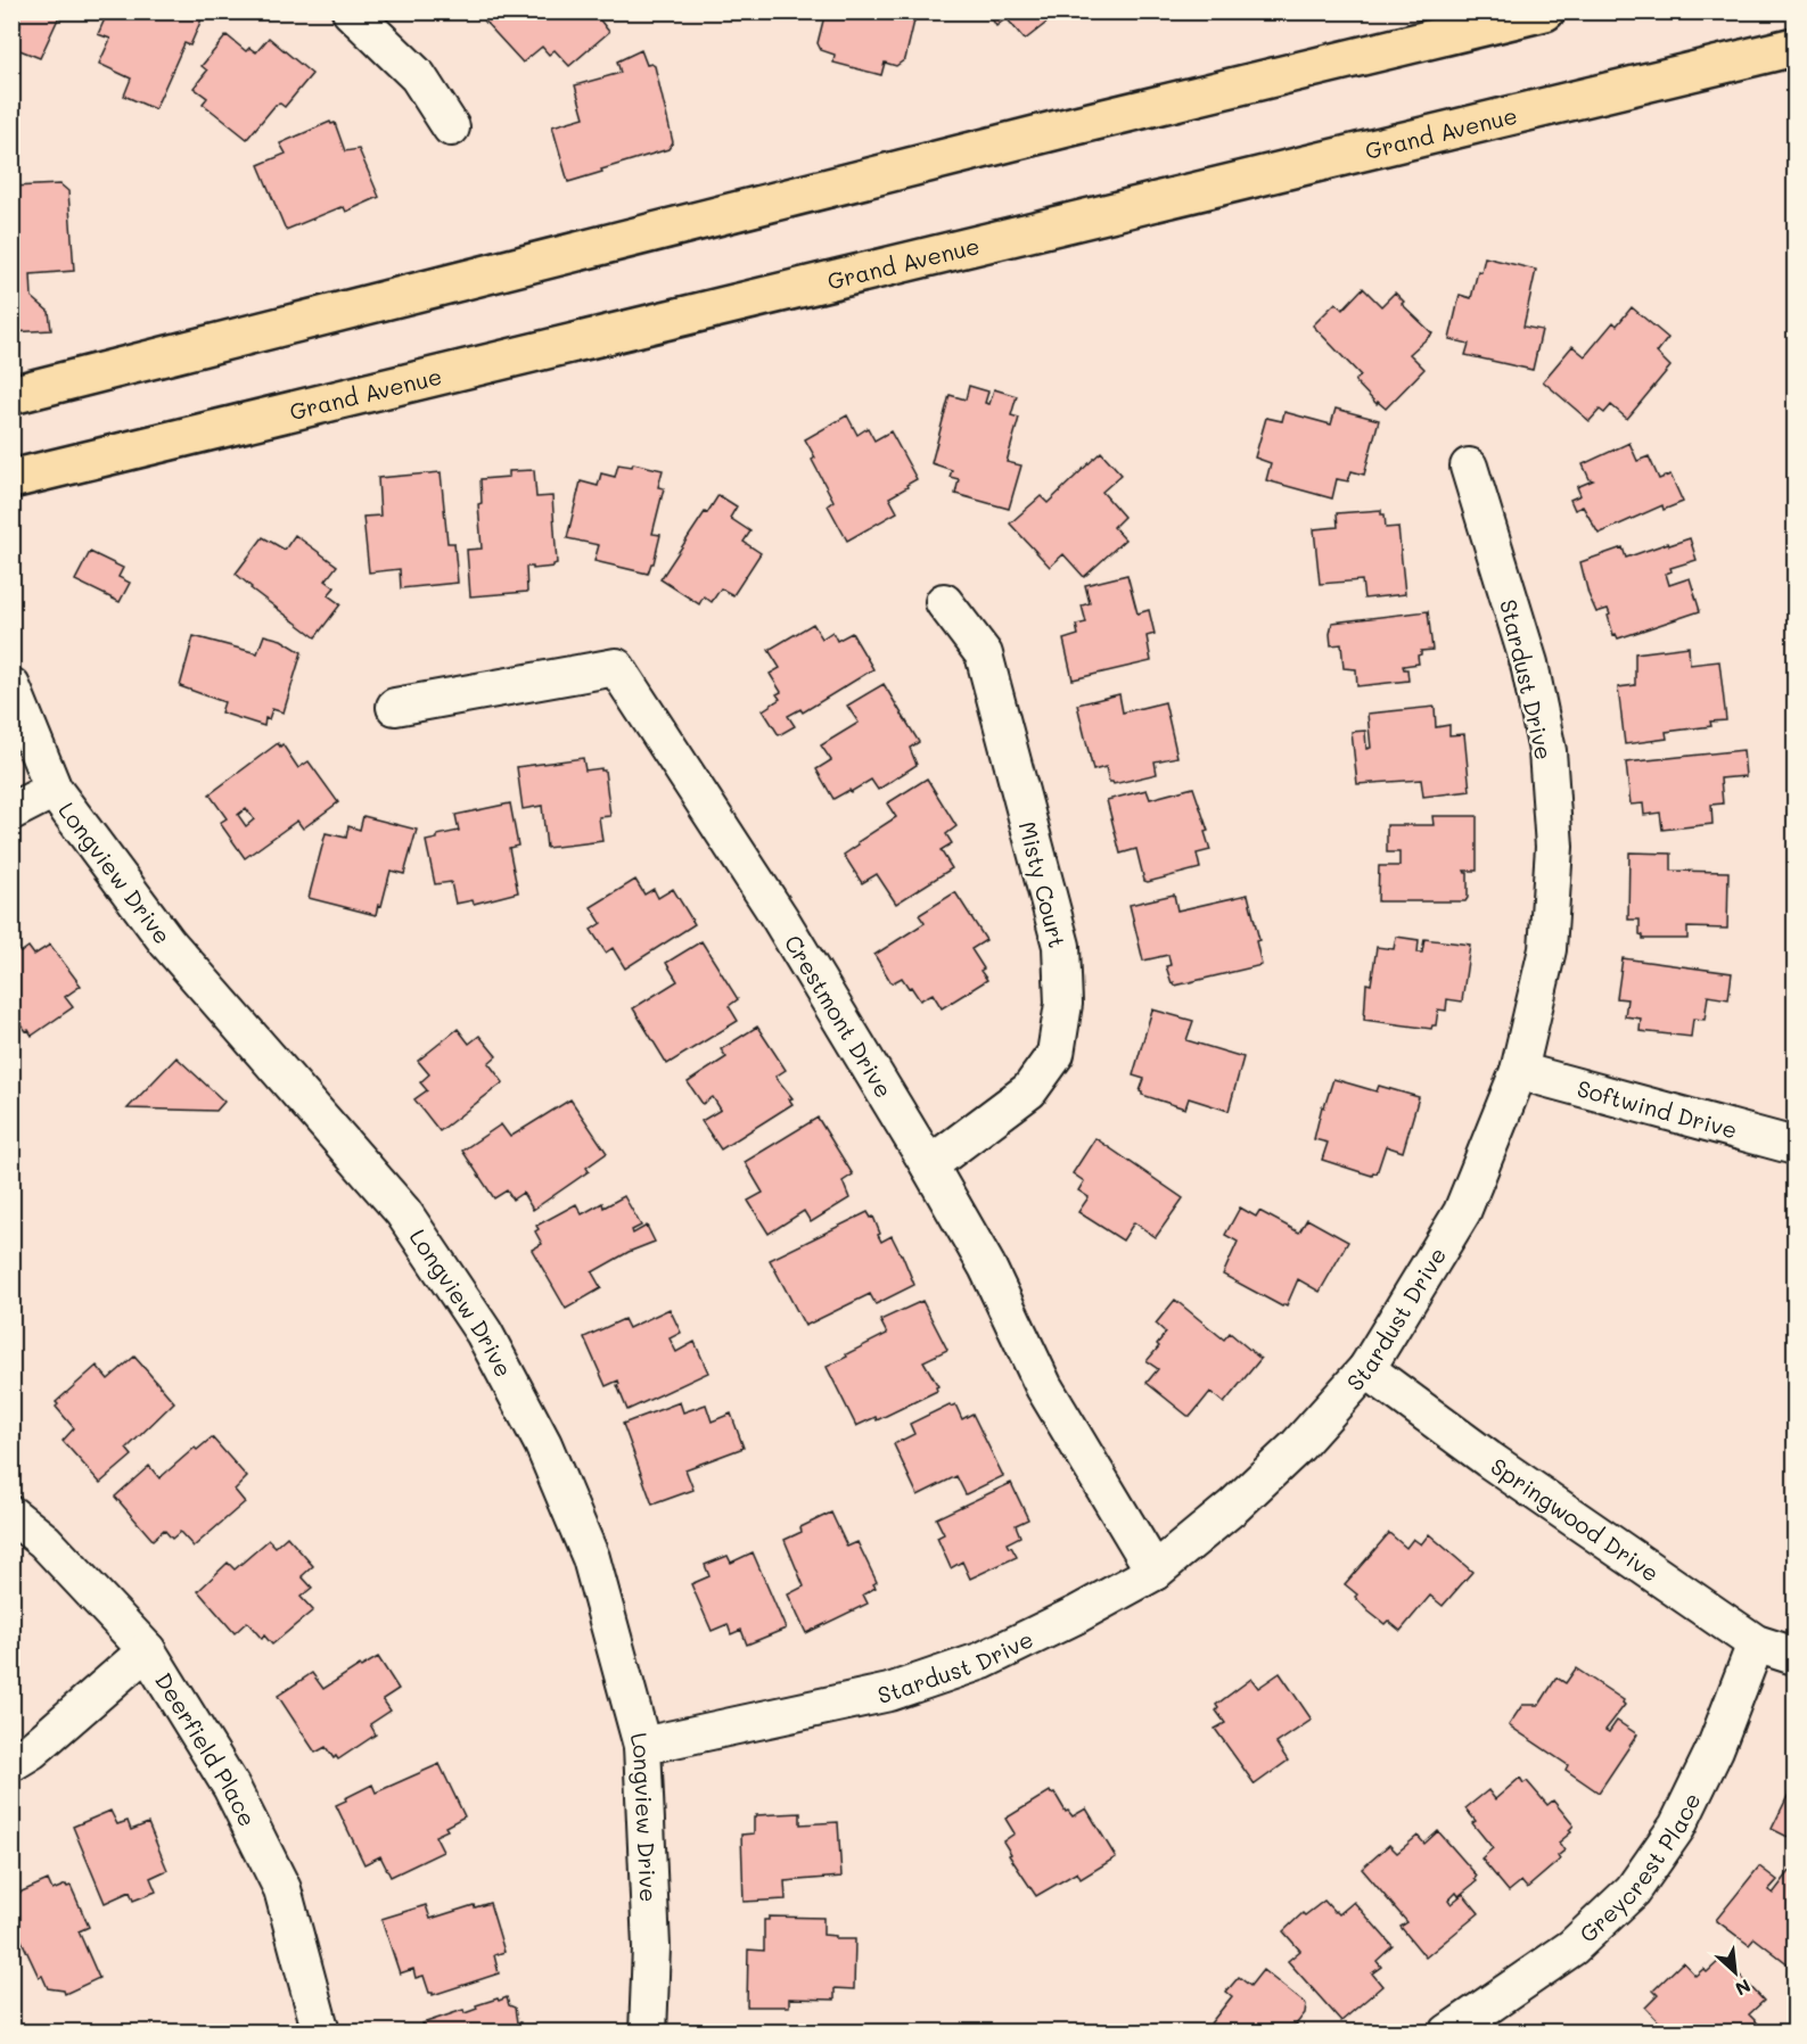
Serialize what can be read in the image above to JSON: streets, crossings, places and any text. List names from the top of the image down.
{
  "streets": {
    "main road": ["Grand Avenue"],
    "street": [
      "Stardust Drive",
      "Longview Drive",
      "Misty Court",
      "Crestmont Drive",
      "Softwind Drive",
      "Springwood Drive",
      "Deerfield Place",
      "Greycrest Place"
    ]
  },
  "crossings": [
    ["Stardust Drive", "Longview Drive"],
    ["Stardust Drive", "Crestmont Drive"],
    ["Stardust Drive", "Softwind Drive"],
    ["Stardust Drive", "Springwood Drive"],
    ["Misty Court", "Crestmont Drive"],
    ["Springwood Drive", "Greycrest Place"]
  ],
  "north": "bottom right"
}
